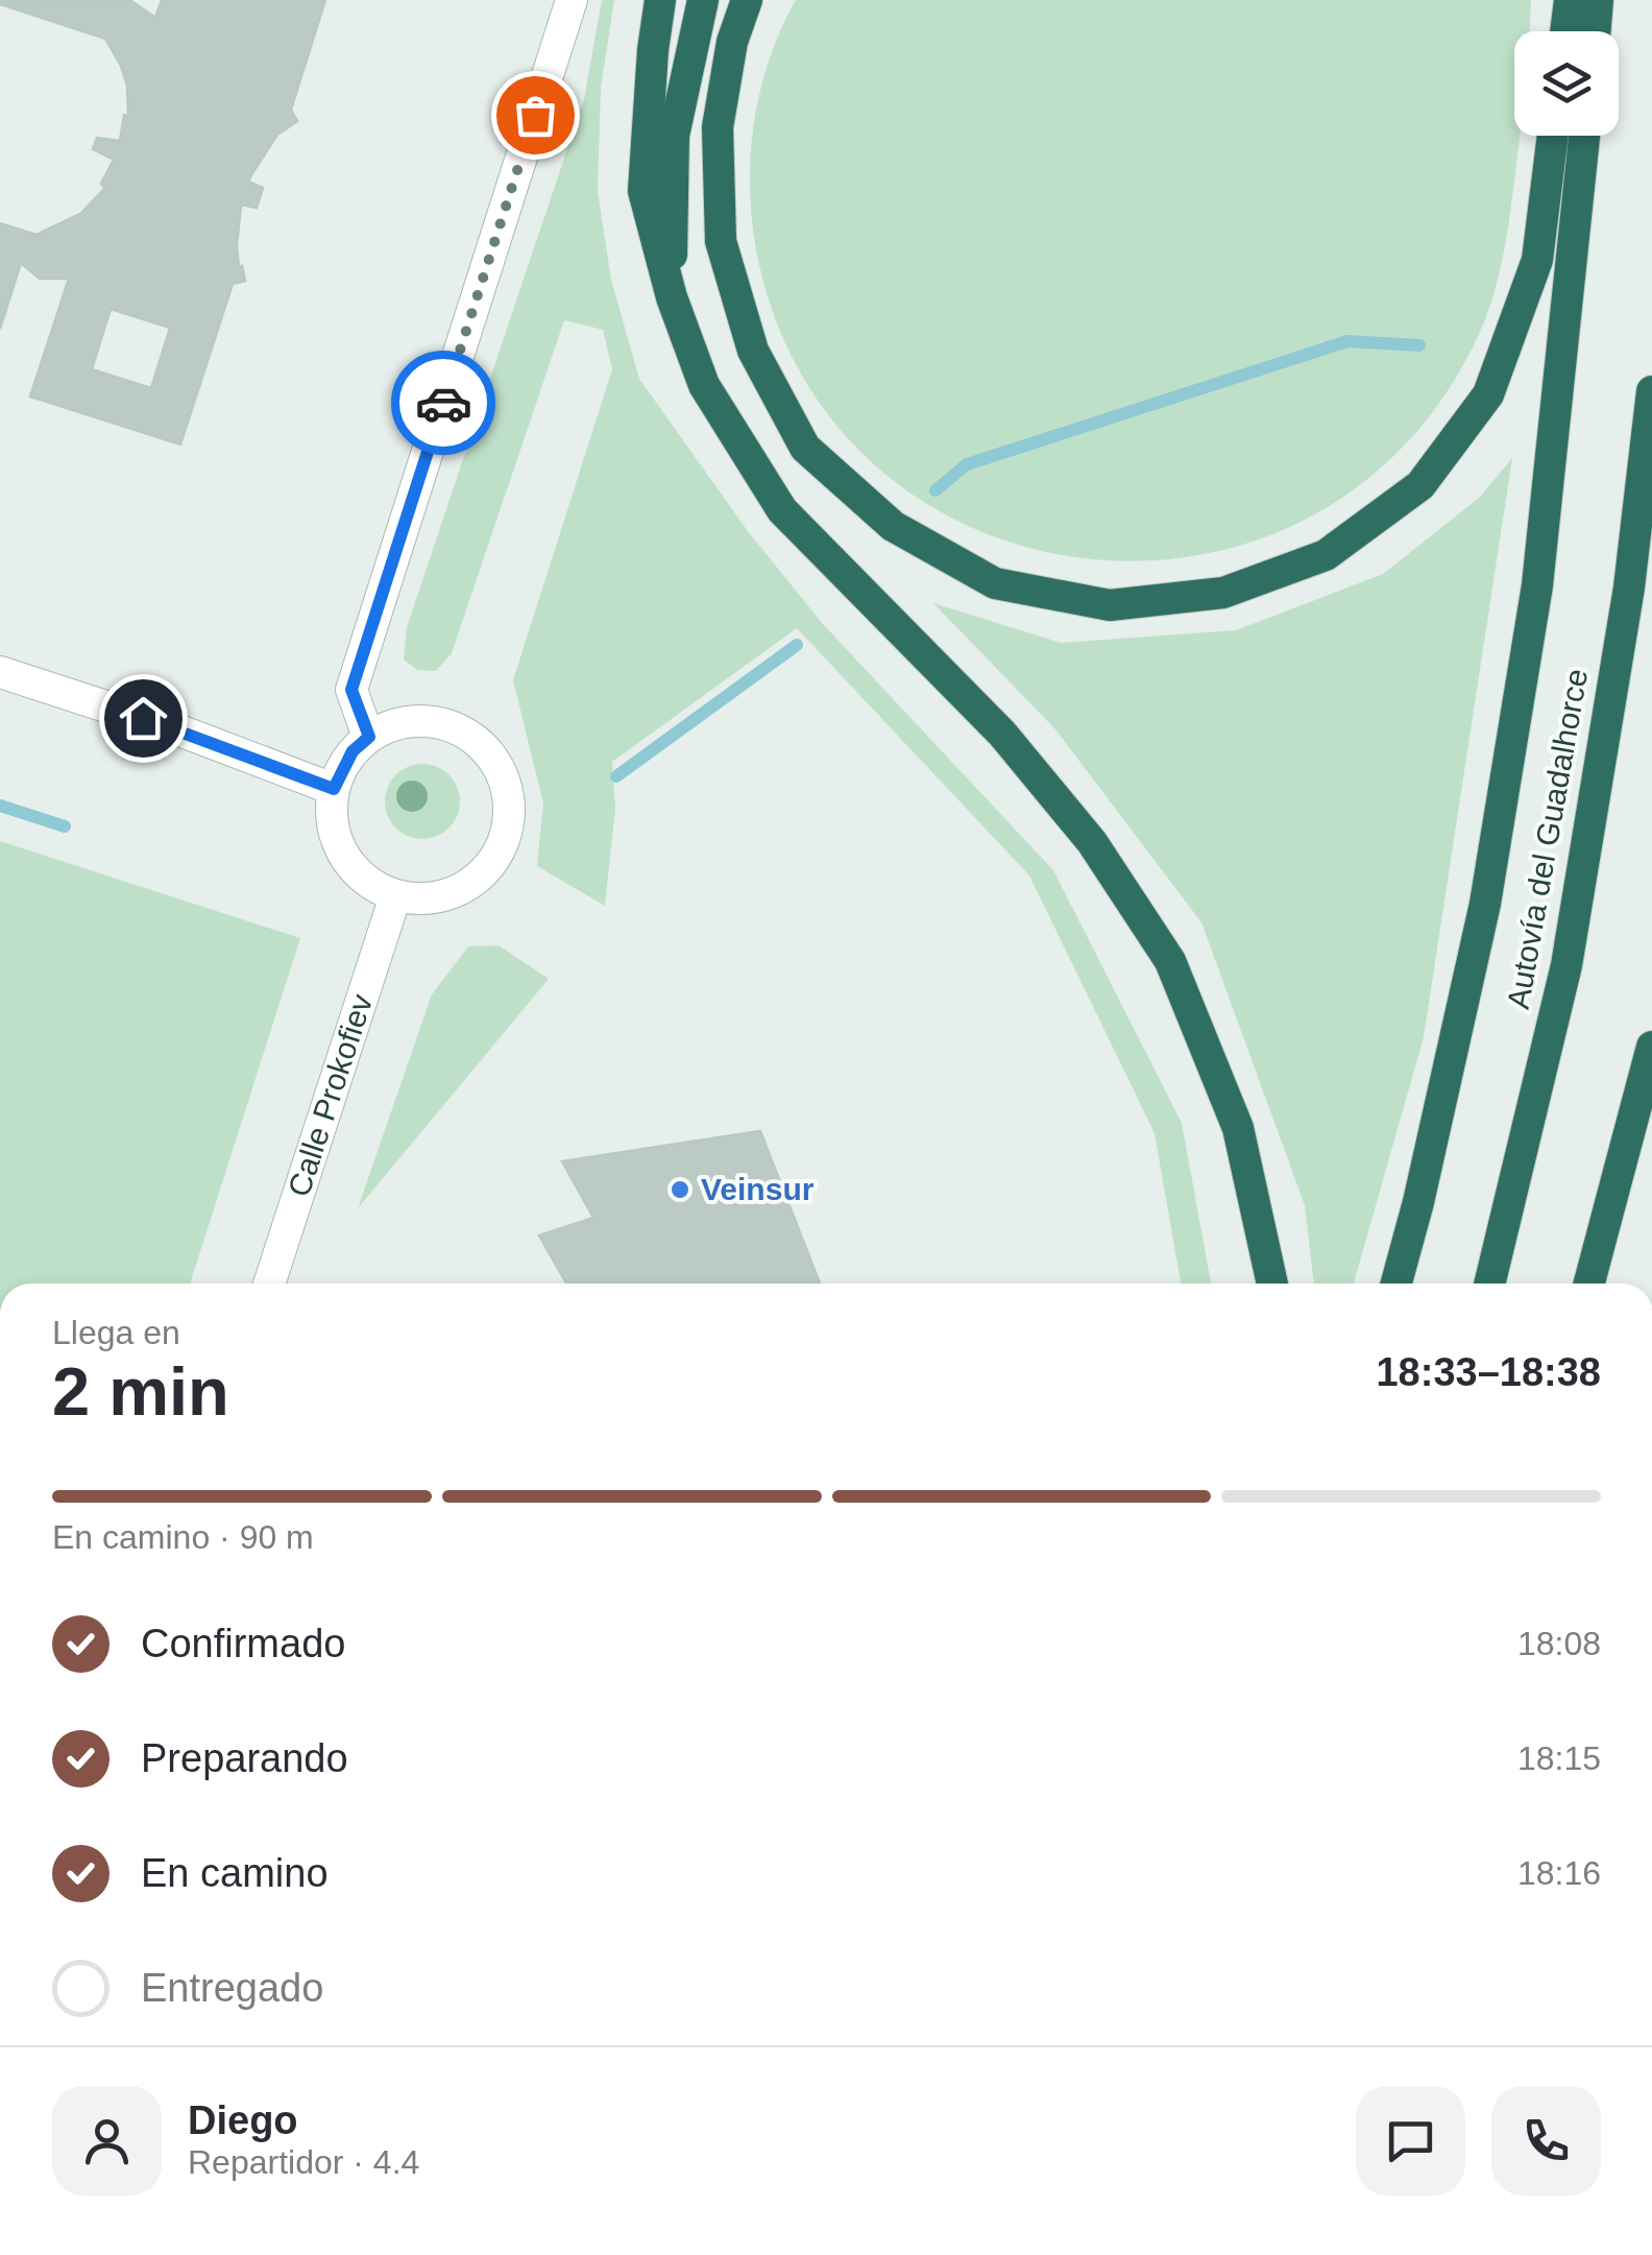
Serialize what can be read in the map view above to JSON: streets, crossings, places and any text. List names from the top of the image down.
{
  "streets": {
    "highway": ["Autovía del Guadalhorce"],
    "street": ["Calle Prokofiev"]
  },
  "places": ["Veinsur"],
  "page": {
    "heading": ["2 min", "Llega en", "18:33–18:38"],
    "panel": ["Diego", "Repartidor · 4.4"],
    "bar": "En camino · 90 m",
    "list": [
      ["Confirmado", "18:08"],
      ["Preparando", "18:15"],
      ["En camino", "18:16"],
      "Entregado"
    ]
  }
}
